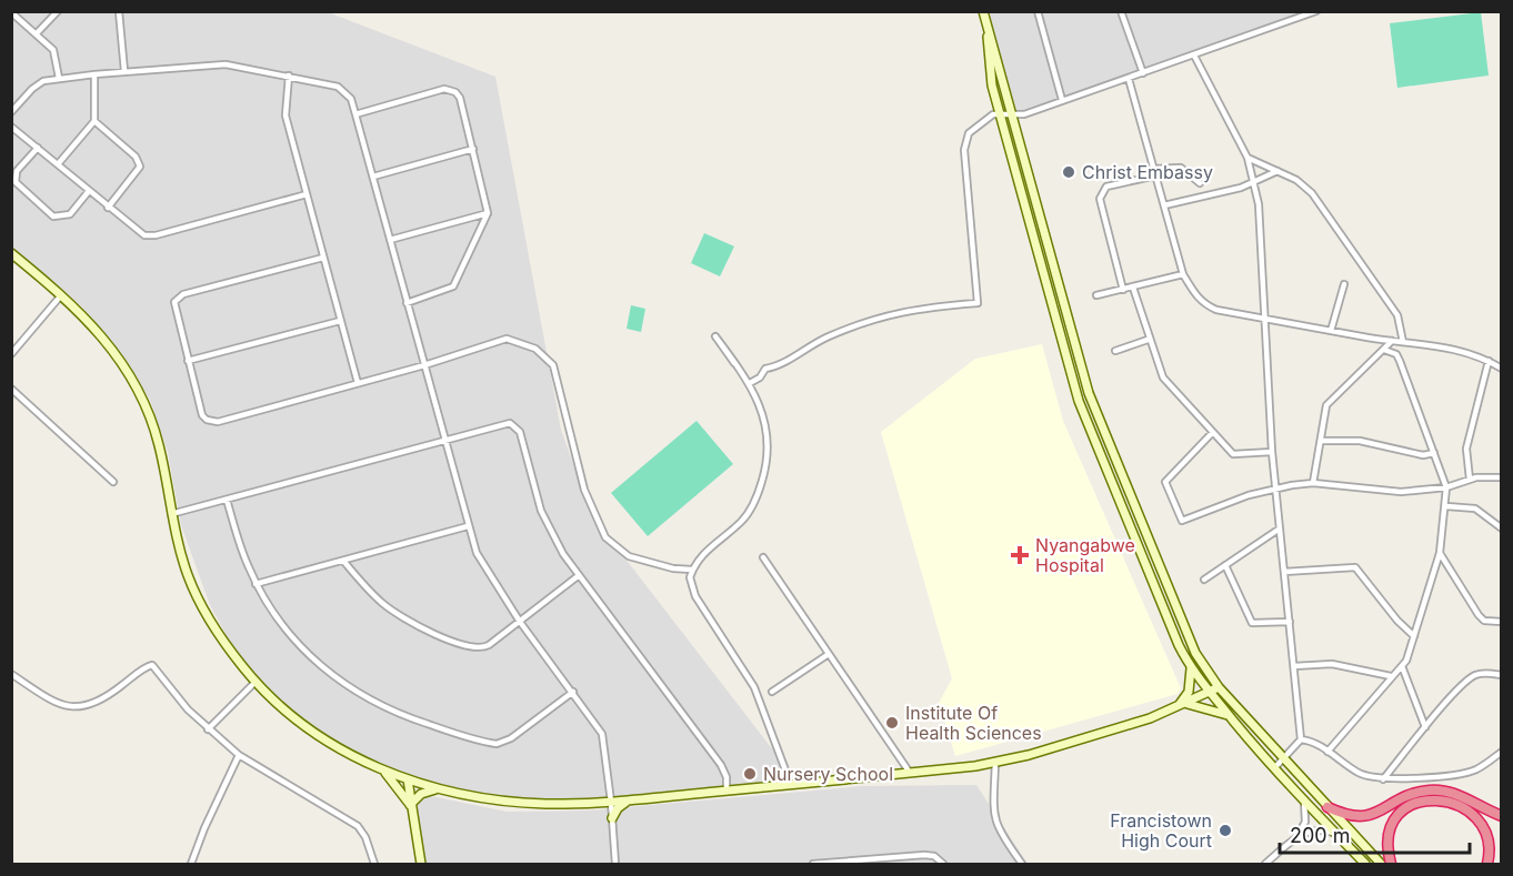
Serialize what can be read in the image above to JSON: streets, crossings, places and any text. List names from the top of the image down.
{
  "places": {
    "other": [
      "Christ Embassy",
      "Institute Of Health Sciences",
      "Nursery School",
      "Francistown High Court"
    ],
    "health": ["Nyangabwe Hospital"]
  },
  "scale_bar": "200 m"
}
